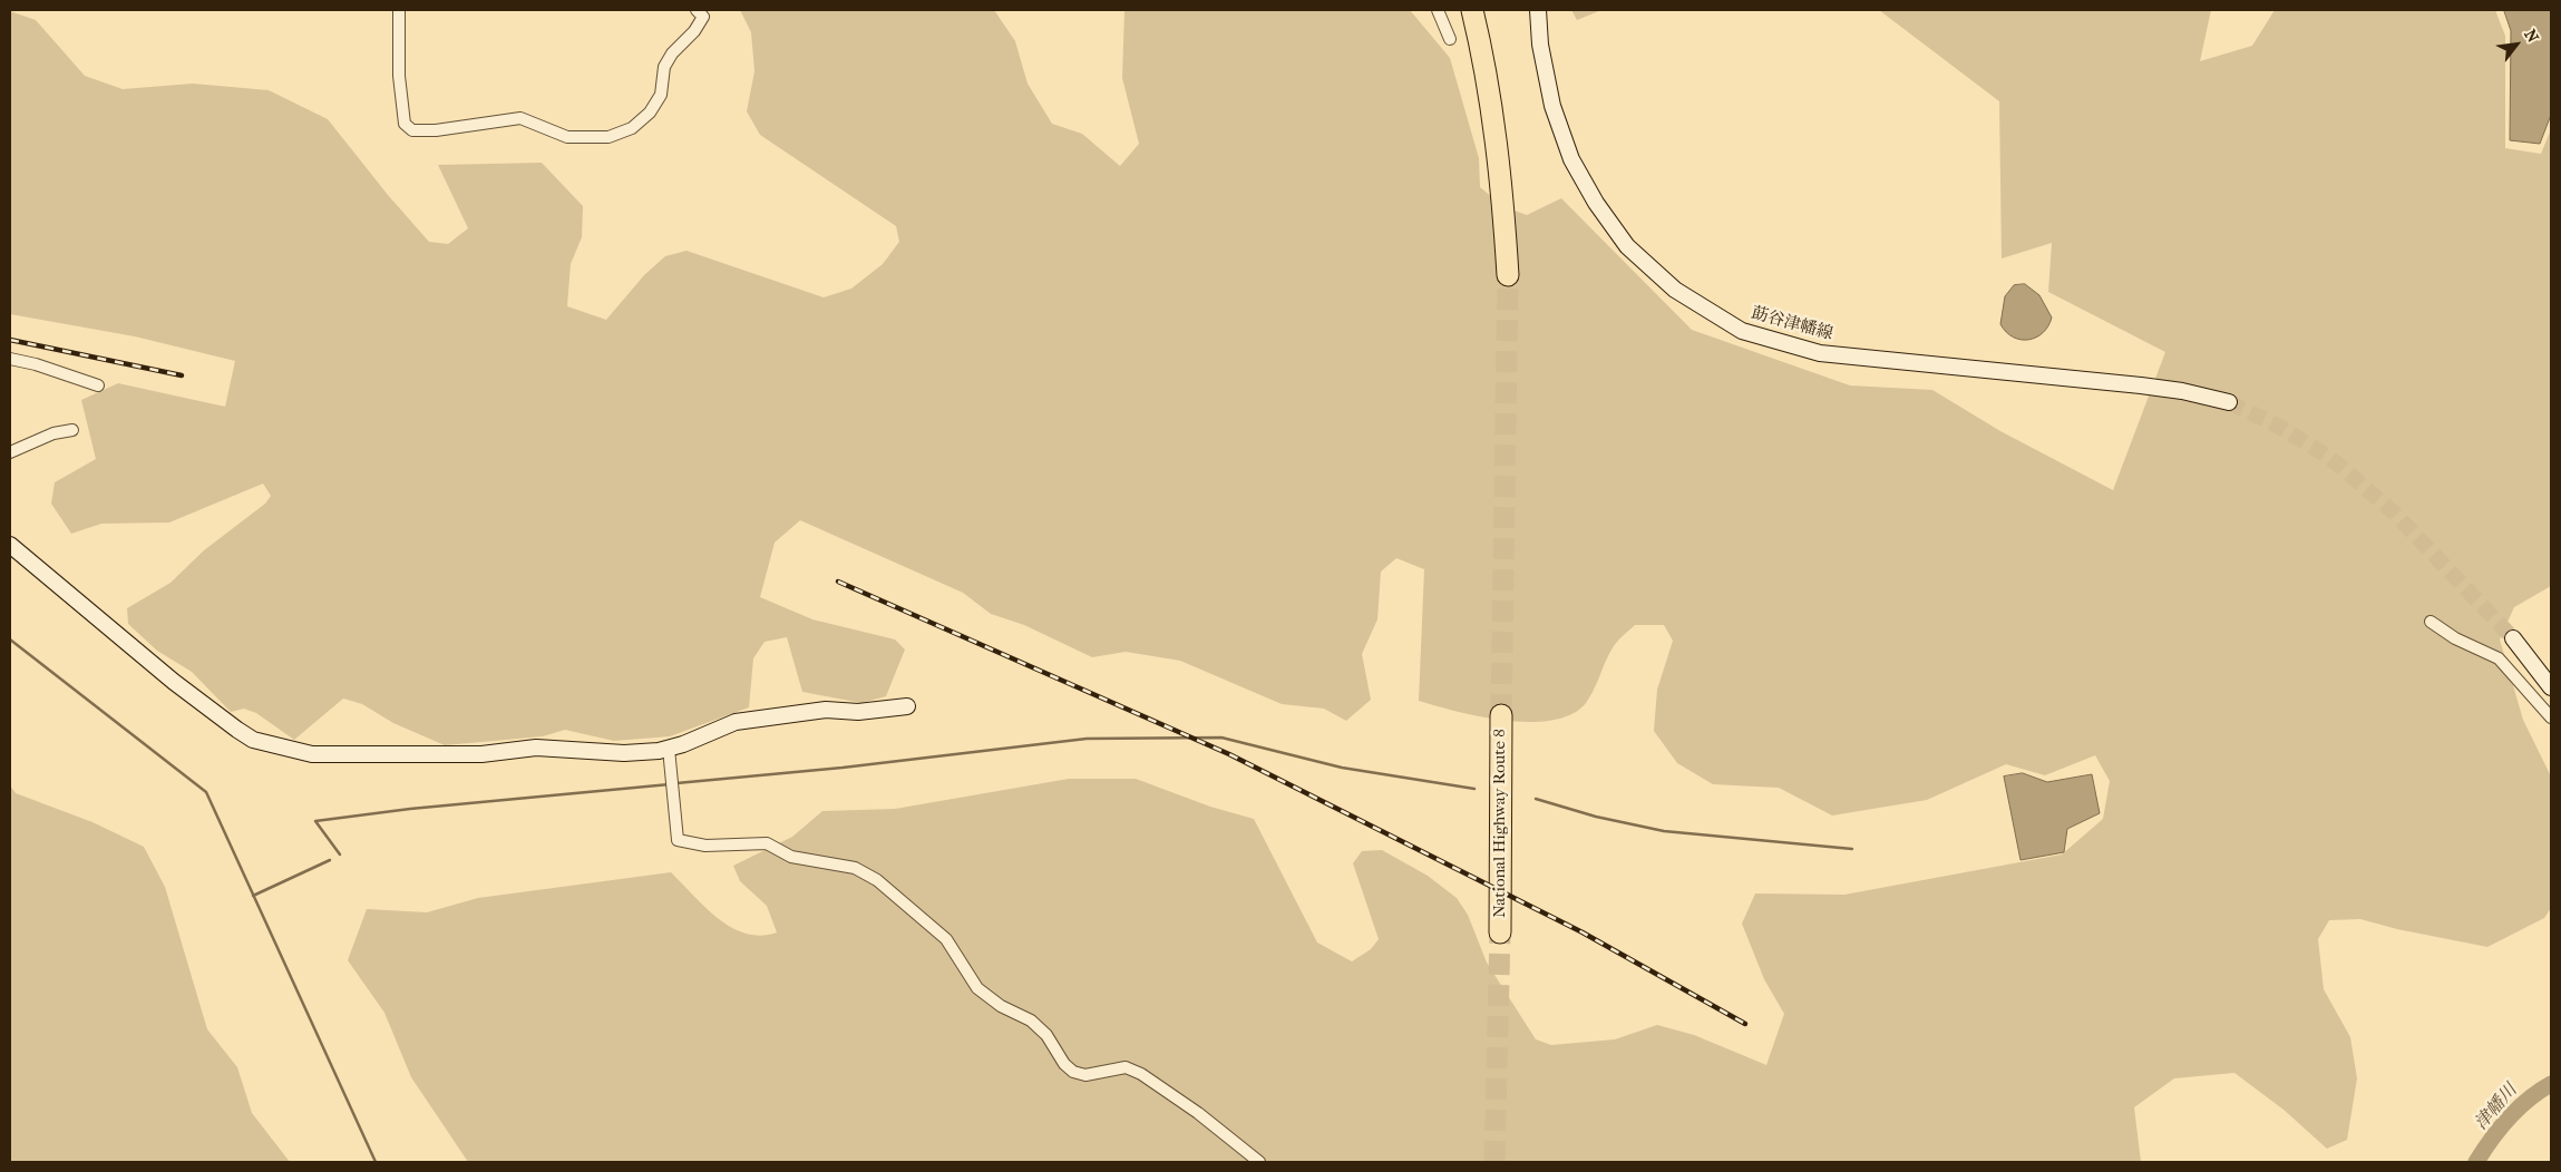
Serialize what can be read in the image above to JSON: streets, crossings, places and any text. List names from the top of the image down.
{
  "streets": {
    "highway": ["National Highway Route 8"],
    "street": ["莇谷津幡線"]
  },
  "water": ["津幡川"],
  "north": "top right"
}
